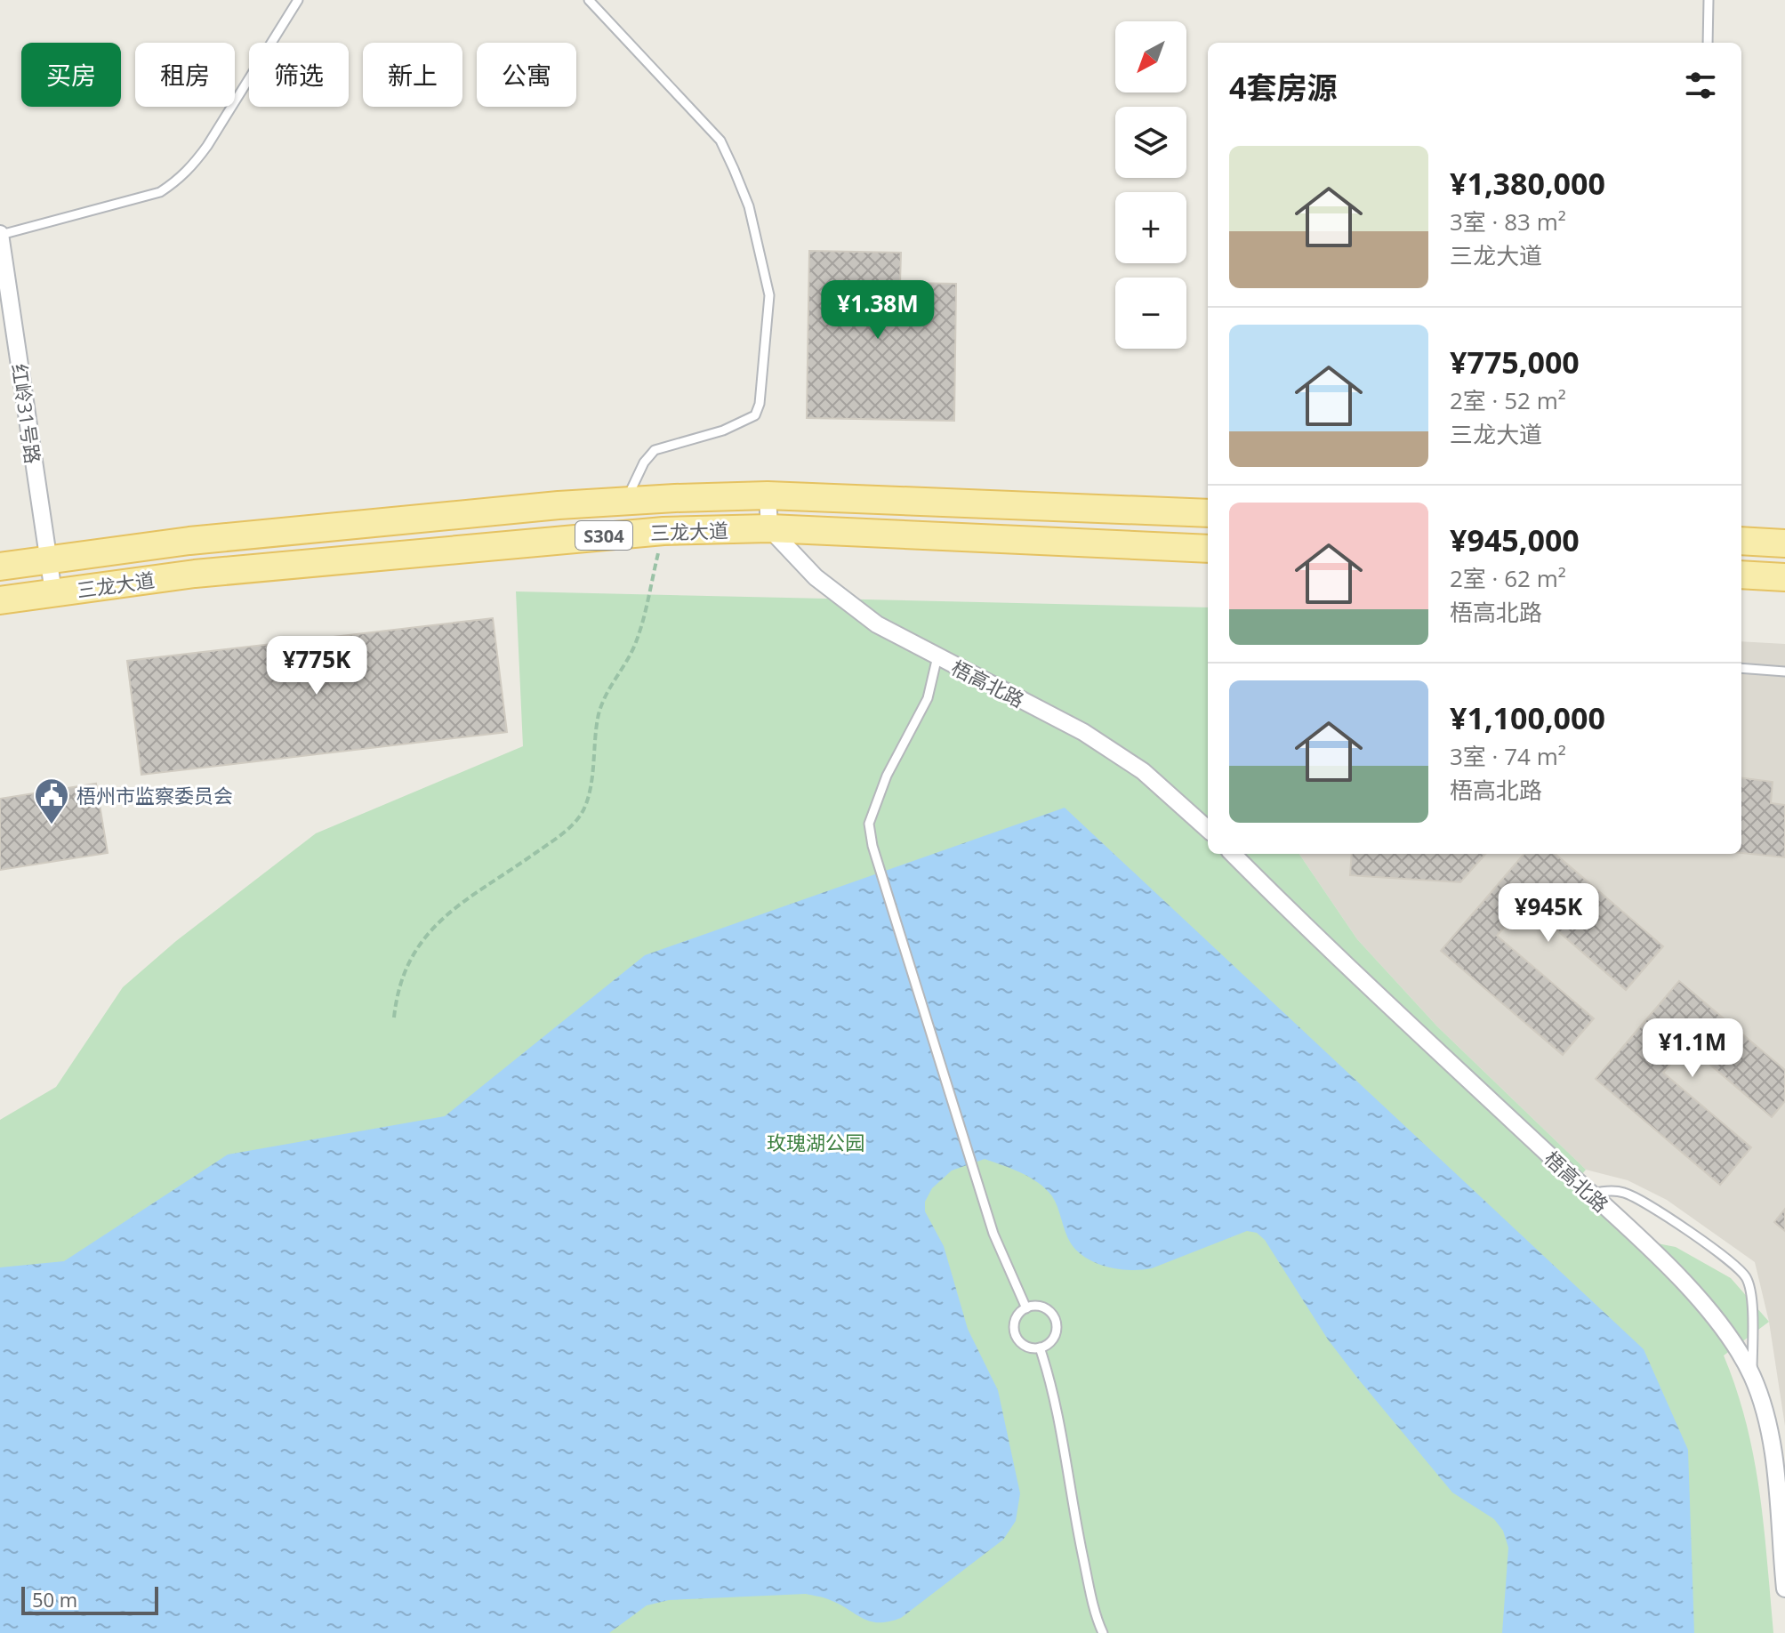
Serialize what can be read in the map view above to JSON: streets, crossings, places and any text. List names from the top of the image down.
{
  "streets": {
    "main road": ["三龙大道", "S304"],
    "street": ["红岭31号路", "梧高北路"]
  },
  "crossings": [
    ["红岭31号路", "三龙大道"],
    ["三龙大道", "梧高北路"]
  ],
  "parks": ["玫瑰湖公园"],
  "places": {
    "public building": ["梧州市监察委员会"]
  },
  "scale_bar": "50 m",
  "north": "bottom left",
  "page": {
    "map_buttons": ["+", "−"],
    "chip": [
      "买房",
      "租房",
      "筛选",
      "新上",
      "公寓"
    ],
    "heading": "4套房源",
    "list": [
      {
        "name": "¥1,380,000",
        "note": "3室 · 83 m² · 三龙大道"
      },
      {
        "name": "¥775,000",
        "note": "2室 · 52 m² · 三龙大道"
      },
      {
        "name": "¥945,000",
        "note": "2室 · 62 m² · 梧高北路"
      },
      {
        "name": "¥1,100,000",
        "note": "3室 · 74 m² · 梧高北路"
      }
    ],
    "price": [
      "¥1.38M",
      "¥775K",
      "¥945K",
      "¥1.1M"
    ],
    "scale": "50 m"
  }
}
